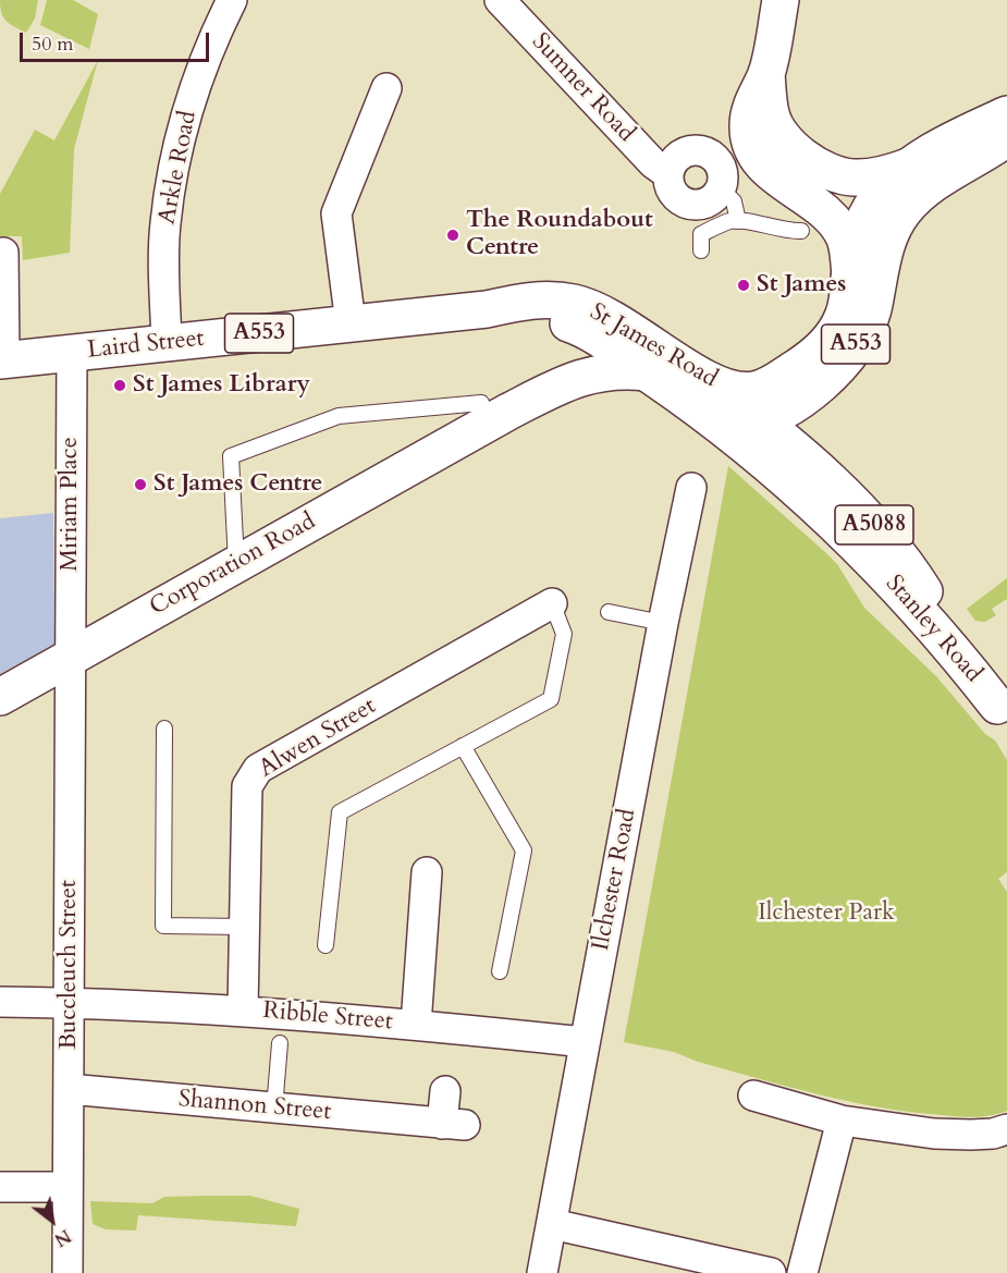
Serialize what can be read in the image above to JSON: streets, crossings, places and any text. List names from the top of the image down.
{
  "streets": {
    "main road": [
      "A553",
      "Laird Street",
      "St James Road",
      "A5088",
      "Corporation Road",
      "Stanley Road"
    ],
    "street": [
      "Sumner Road",
      "Arkle Road",
      "Miriam Place",
      "Alwen Street",
      "Ilchester Road",
      "Buccleuch Street",
      "Ribble Street",
      "Shannon Street"
    ]
  },
  "crossings": [
    ["Arkle Road", "Laird Street"],
    ["A553", "St James Road"],
    ["Laird Street", "St James Road"],
    ["Laird Street", "Miriam Place"],
    ["St James Road", "Corporation Road"],
    ["St James Road", "Stanley Road"],
    ["Miriam Place", "Corporation Road"],
    ["Miriam Place", "Buccleuch Street"],
    ["Corporation Road", "Buccleuch Street"],
    ["Alwen Street", "Ribble Street"],
    ["Ilchester Road", "Ribble Street"],
    ["Buccleuch Street", "Ribble Street"],
    ["Buccleuch Street", "Shannon Street"]
  ],
  "parks": ["Ilchester Park"],
  "places": [
    "The Roundabout Centre",
    "St James",
    "St James Library",
    "St James Centre"
  ],
  "scale_bar": "50 m",
  "north": "bottom right"
}
